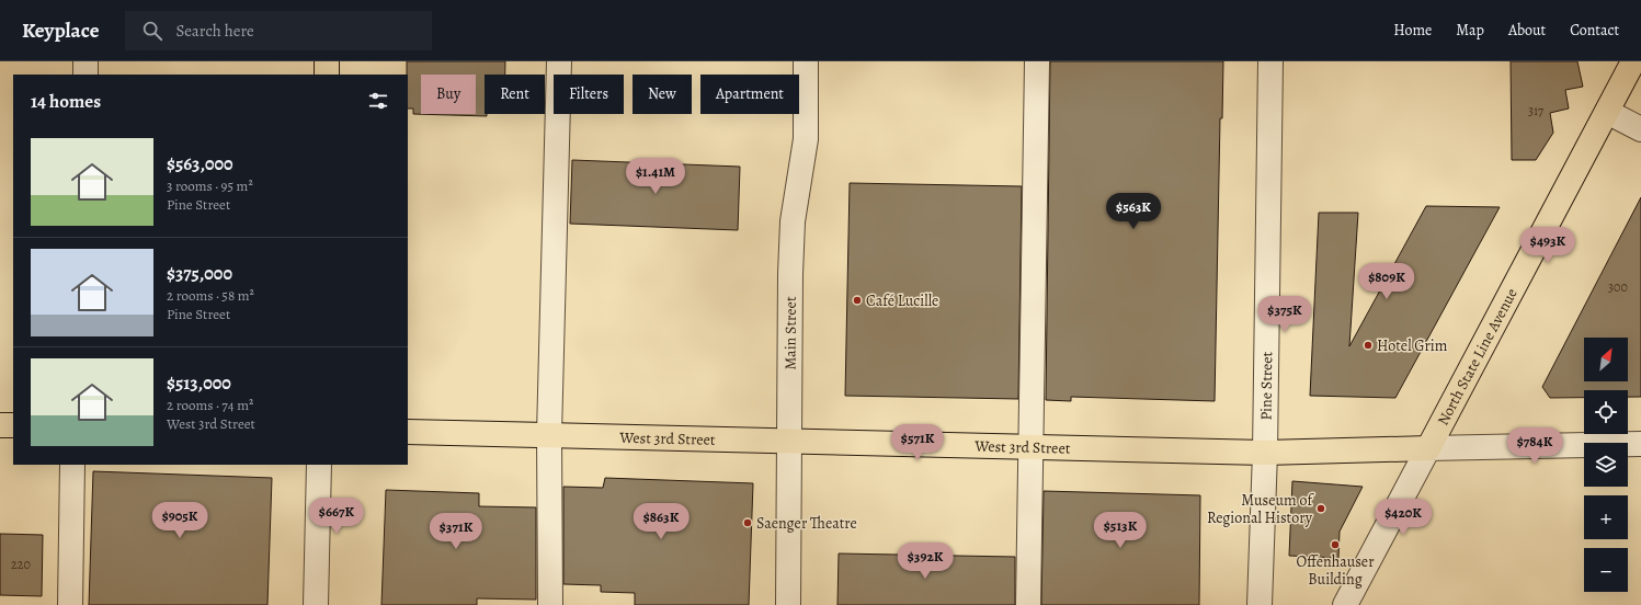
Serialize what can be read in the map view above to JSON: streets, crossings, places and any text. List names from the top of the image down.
{
  "streets": {
    "main road": ["North State Line Avenue", "West 3rd Street"],
    "street": ["Main Street", "Pine Street"]
  },
  "crossings": [
    ["Main Street", "West 3rd Street"],
    ["North State Line Avenue", "West 3rd Street"],
    ["Pine Street", "West 3rd Street"]
  ],
  "places": [
    "Café Lucille",
    "Hotel Grim",
    "Museum of Regional History",
    "Saenger Theatre",
    "Offenhauser Building"
  ],
  "house_numbers": ["317", "300", "220"],
  "north": "top right",
  "page": {
    "header": "Keyplace",
    "search": "Search here",
    "nav": [
      "Home",
      "Map",
      "About",
      "Contact"
    ],
    "chip": [
      "Buy",
      "Rent",
      "Filters",
      "New",
      "Apartment"
    ],
    "heading": "14 homes",
    "list": [
      {
        "name": "$563,000",
        "note": "3 rooms · 95 m² · Pine Street"
      },
      {
        "name": "$375,000",
        "note": "2 rooms · 58 m² · Pine Street"
      },
      {
        "name": "$513,000",
        "note": "2 rooms · 74 m² · West 3rd Street"
      }
    ],
    "price": [
      "$1.41M",
      "$563K",
      "$493K",
      "$809K",
      "$375K",
      "$571K",
      "$784K",
      "$667K",
      "$420K",
      "$905K",
      "$863K",
      "$513K",
      "$371K",
      "$392K"
    ],
    "map_buttons": ["+", "−"]
  }
}
